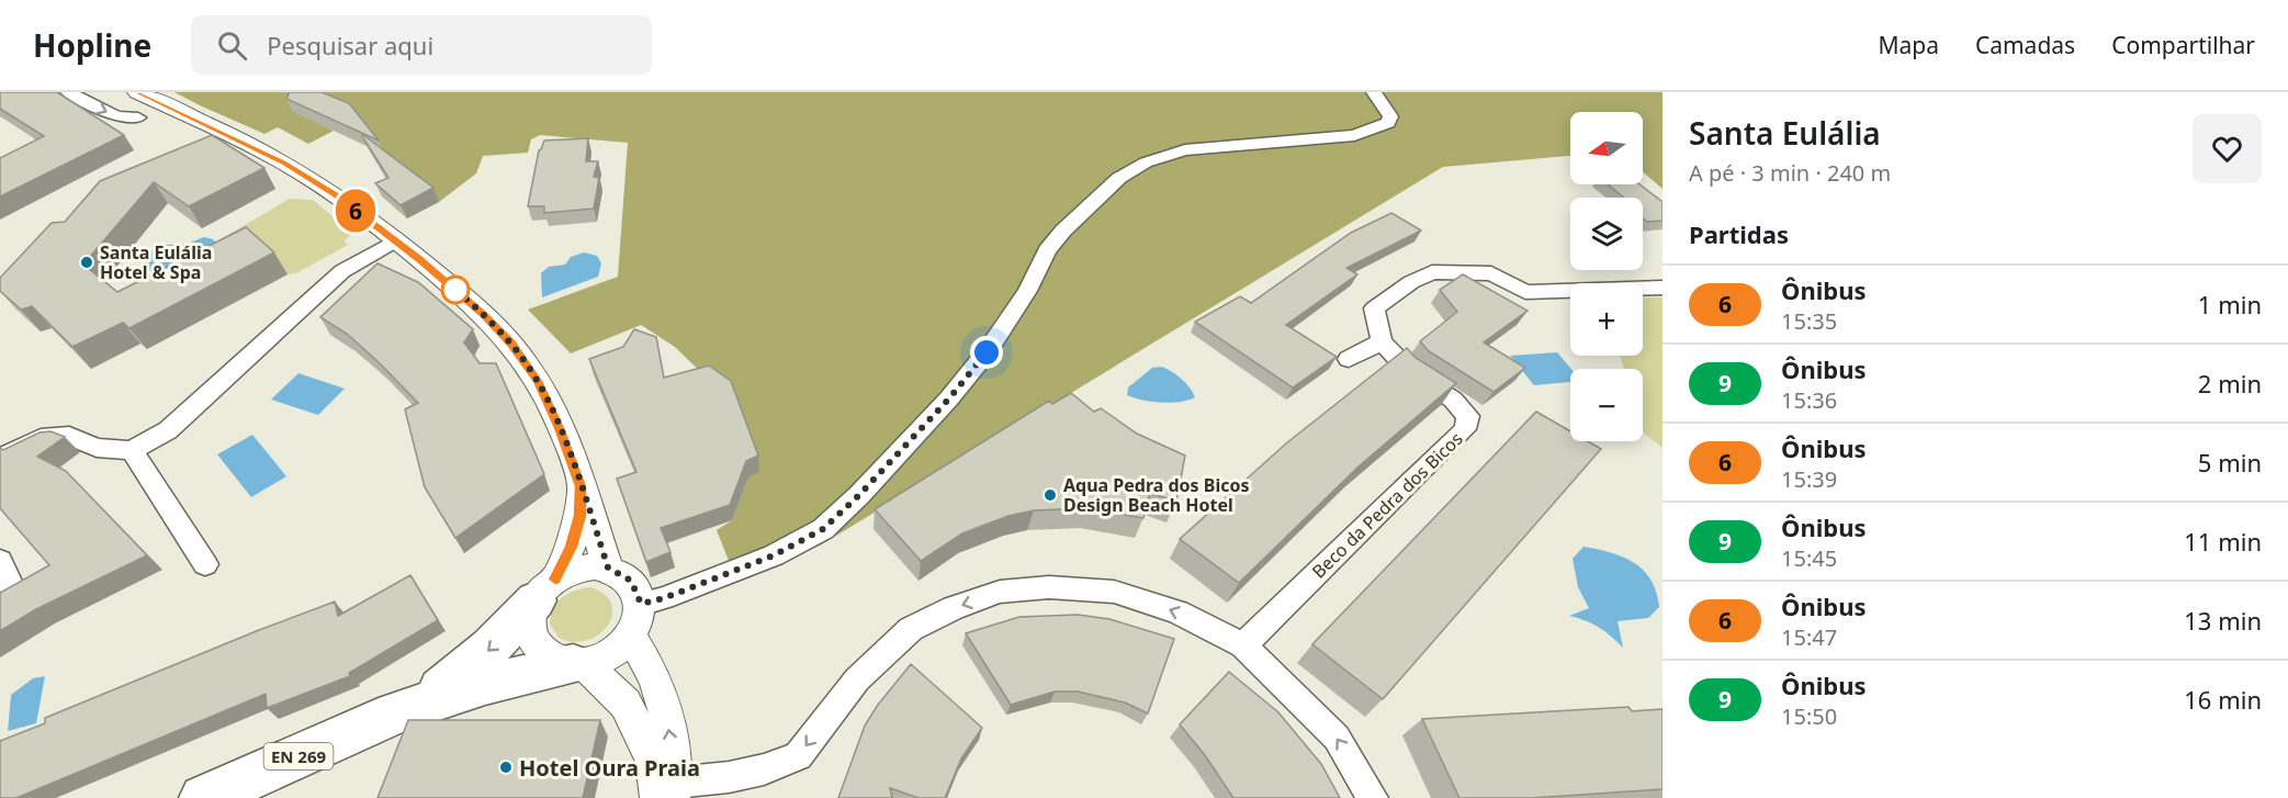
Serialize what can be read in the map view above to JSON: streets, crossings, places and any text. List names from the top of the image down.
{
  "streets": {
    "main road": ["EN 269"],
    "street": ["Beco da Pedra dos Bicos"]
  },
  "places": ["Santa Eulália Hotel & Spa", "Aqua Pedra dos Bicos Design Beach Hotel", "Hotel Oura Praia"],
  "lines": ["bus line 6"],
  "north": "left",
  "page": {
    "header": "Hopline",
    "search": "Pesquisar aqui",
    "nav": ["Mapa", "Camadas", "Compartilhar"],
    "on_map": "6",
    "heading": [
      ["Santa Eulália", "A pé · 3 min · 240 m"],
      "Partidas"
    ],
    "map_buttons": ["+", "−"],
    "list": [
      {
        "mark": "6",
        "name": "Ônibus",
        "note": "15:35",
        "value": "1 min"
      },
      {
        "mark": "9",
        "name": "Ônibus",
        "note": "15:36",
        "value": "2 min"
      },
      {
        "mark": "6",
        "name": "Ônibus",
        "note": "15:39",
        "value": "5 min"
      },
      {
        "mark": "9",
        "name": "Ônibus",
        "note": "15:45",
        "value": "11 min"
      },
      {
        "mark": "6",
        "name": "Ônibus",
        "note": "15:47",
        "value": "13 min"
      },
      {
        "mark": "9",
        "name": "Ônibus",
        "note": "15:50",
        "value": "16 min"
      }
    ]
  }
}
